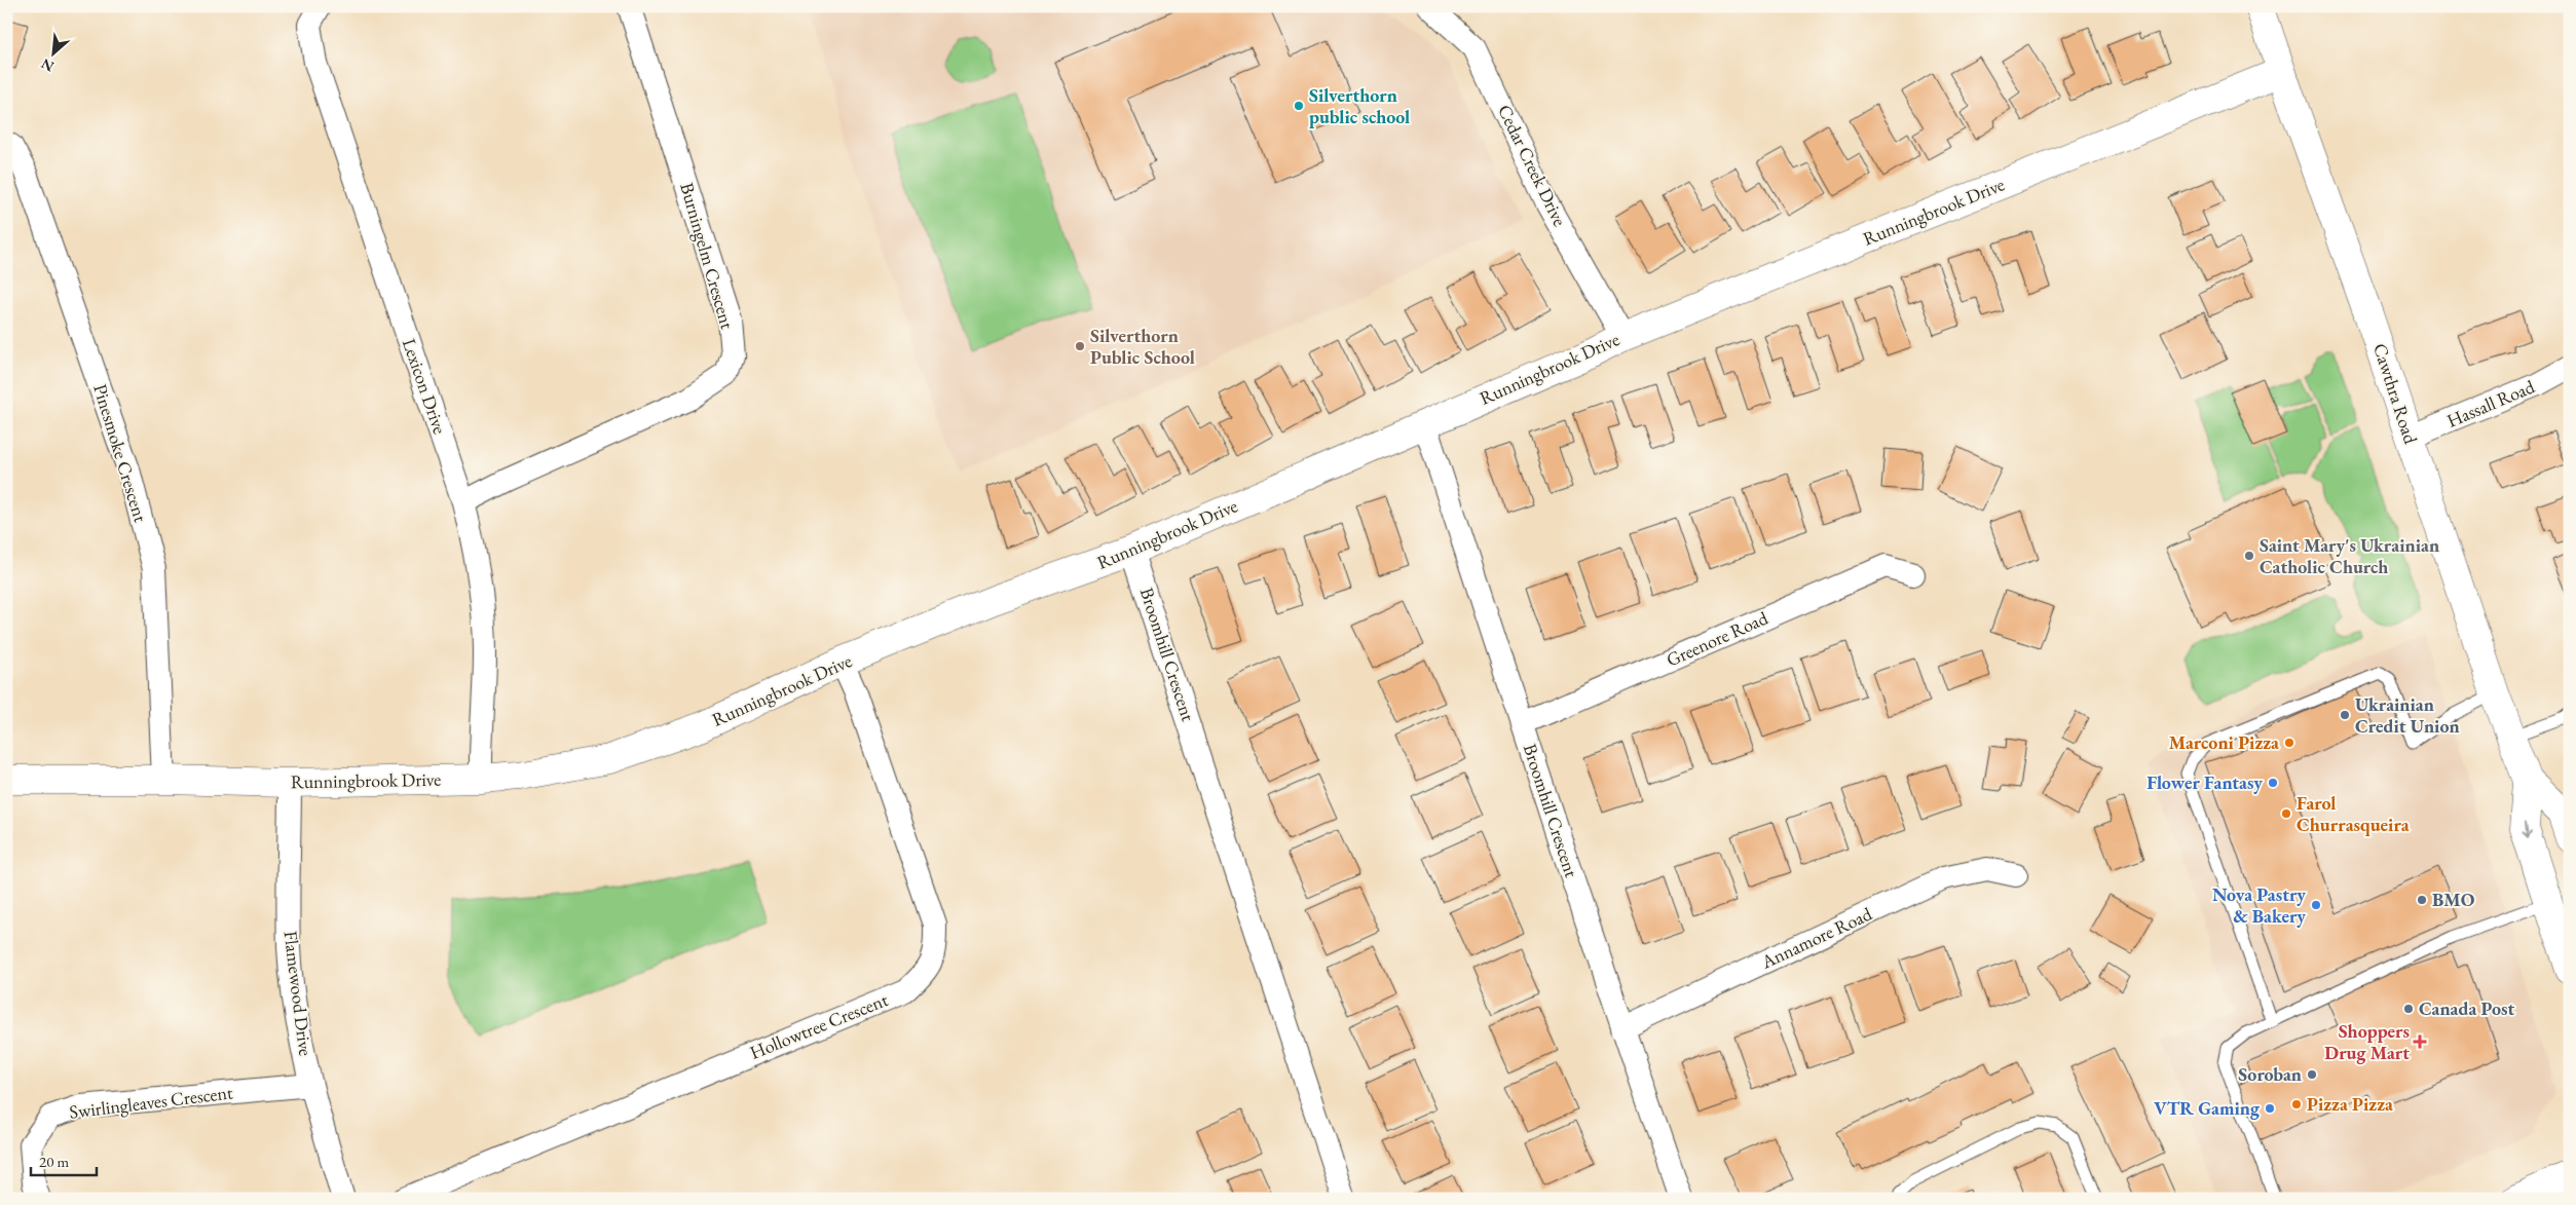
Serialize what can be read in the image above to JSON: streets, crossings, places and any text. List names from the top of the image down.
{
  "streets": {
    "street": [
      "Cedar Creek Drive",
      "Runningbrook Drive",
      "Burningelm Crescent",
      "Lexicon Drive",
      "Cawthra Road",
      "Hassall Road",
      "Pinesmoke Crescent",
      "Greenore Road",
      "Broomhill Crescent",
      "Annamore Road",
      "Flamewood Drive",
      "Hollowtree Crescent",
      "Swirlingleaves Crescent"
    ]
  },
  "crossings": [
    ["Cedar Creek Drive", "Runningbrook Drive"],
    ["Runningbrook Drive", "Lexicon Drive"],
    ["Runningbrook Drive", "Cawthra Road"],
    ["Runningbrook Drive", "Pinesmoke Crescent"],
    ["Runningbrook Drive", "Broomhill Crescent"],
    ["Runningbrook Drive", "Flamewood Drive"],
    ["Runningbrook Drive", "Hollowtree Crescent"],
    ["Burningelm Crescent", "Lexicon Drive"],
    ["Cawthra Road", "Hassall Road"],
    ["Greenore Road", "Broomhill Crescent"],
    ["Broomhill Crescent", "Annamore Road"],
    ["Flamewood Drive", "Swirlingleaves Crescent"]
  ],
  "places": {
    "other": [
      "Silverthorn public school",
      "Silverthorn Public School",
      "Saint Mary's Ukrainian Catholic Church",
      "Ukrainian Credit Union",
      "Marconi Pizza",
      "Flower Fantasy",
      "Farol Churrasqueira",
      "BMO",
      "Nova Pastry & Bakery",
      "Canada Post",
      "Soroban",
      "Pizza Pizza",
      "VTR Gaming"
    ],
    "health": ["Shoppers Drug Mart"]
  },
  "scale_bar": "20 m",
  "north": "bottom left"
}
